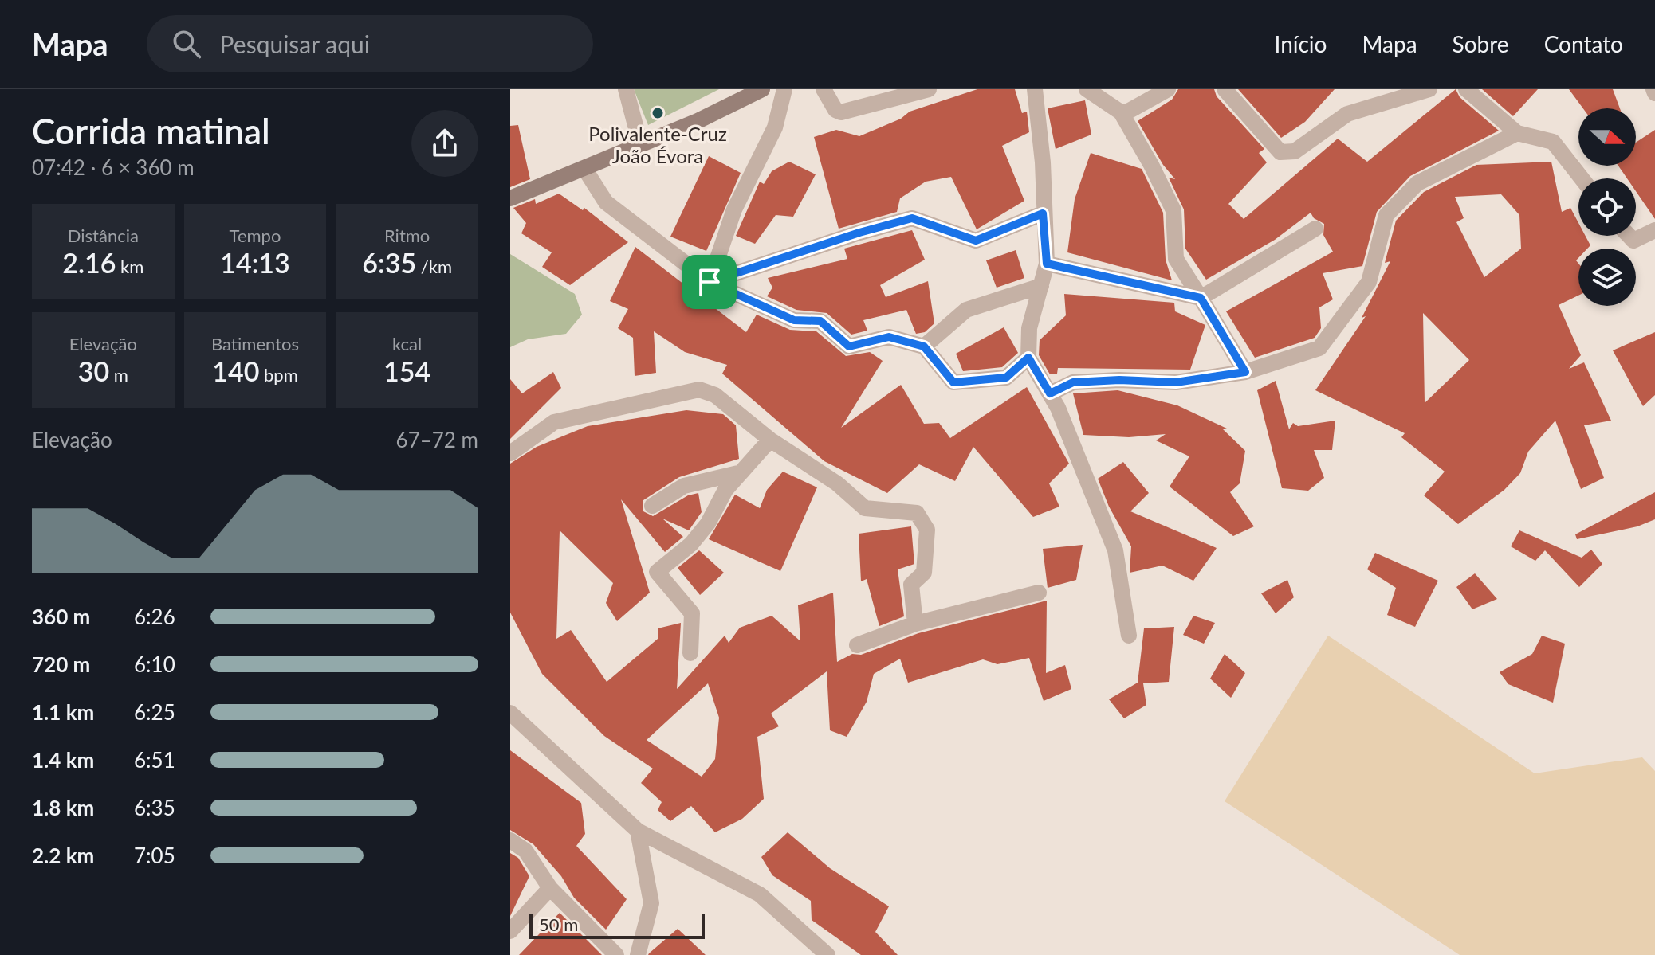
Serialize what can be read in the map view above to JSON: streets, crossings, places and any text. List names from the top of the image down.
{
  "places": ["Polivalente-Cruz João Évora"],
  "scale_bar": "50 m",
  "north": "right",
  "page": {
    "header": "Mapa",
    "search": "Pesquisar aqui",
    "nav": [
      "Início",
      "Mapa",
      "Sobre",
      "Contato"
    ],
    "heading": ["Corrida matinal", "07:42 · 6 × 360 m"],
    "stats": [
      ["Distância", "2.16 km"],
      ["Tempo", "14:13"],
      ["Ritmo", "6:35 /km"],
      ["Elevação", "30 m"],
      ["Batimentos", "140 bpm"],
      ["kcal", "154"]
    ],
    "chart": ["Elevação", "67–72 m"],
    "list": [
      {
        "name": "360 m",
        "note": "6:26"
      },
      {
        "name": "720 m",
        "note": "6:10"
      },
      {
        "name": "1.1 km",
        "note": "6:25"
      },
      {
        "name": "1.4 km",
        "note": "6:51"
      },
      {
        "name": "1.8 km",
        "note": "6:35"
      },
      {
        "name": "2.2 km",
        "note": "7:05"
      }
    ],
    "scale": "50 m"
  }
}
